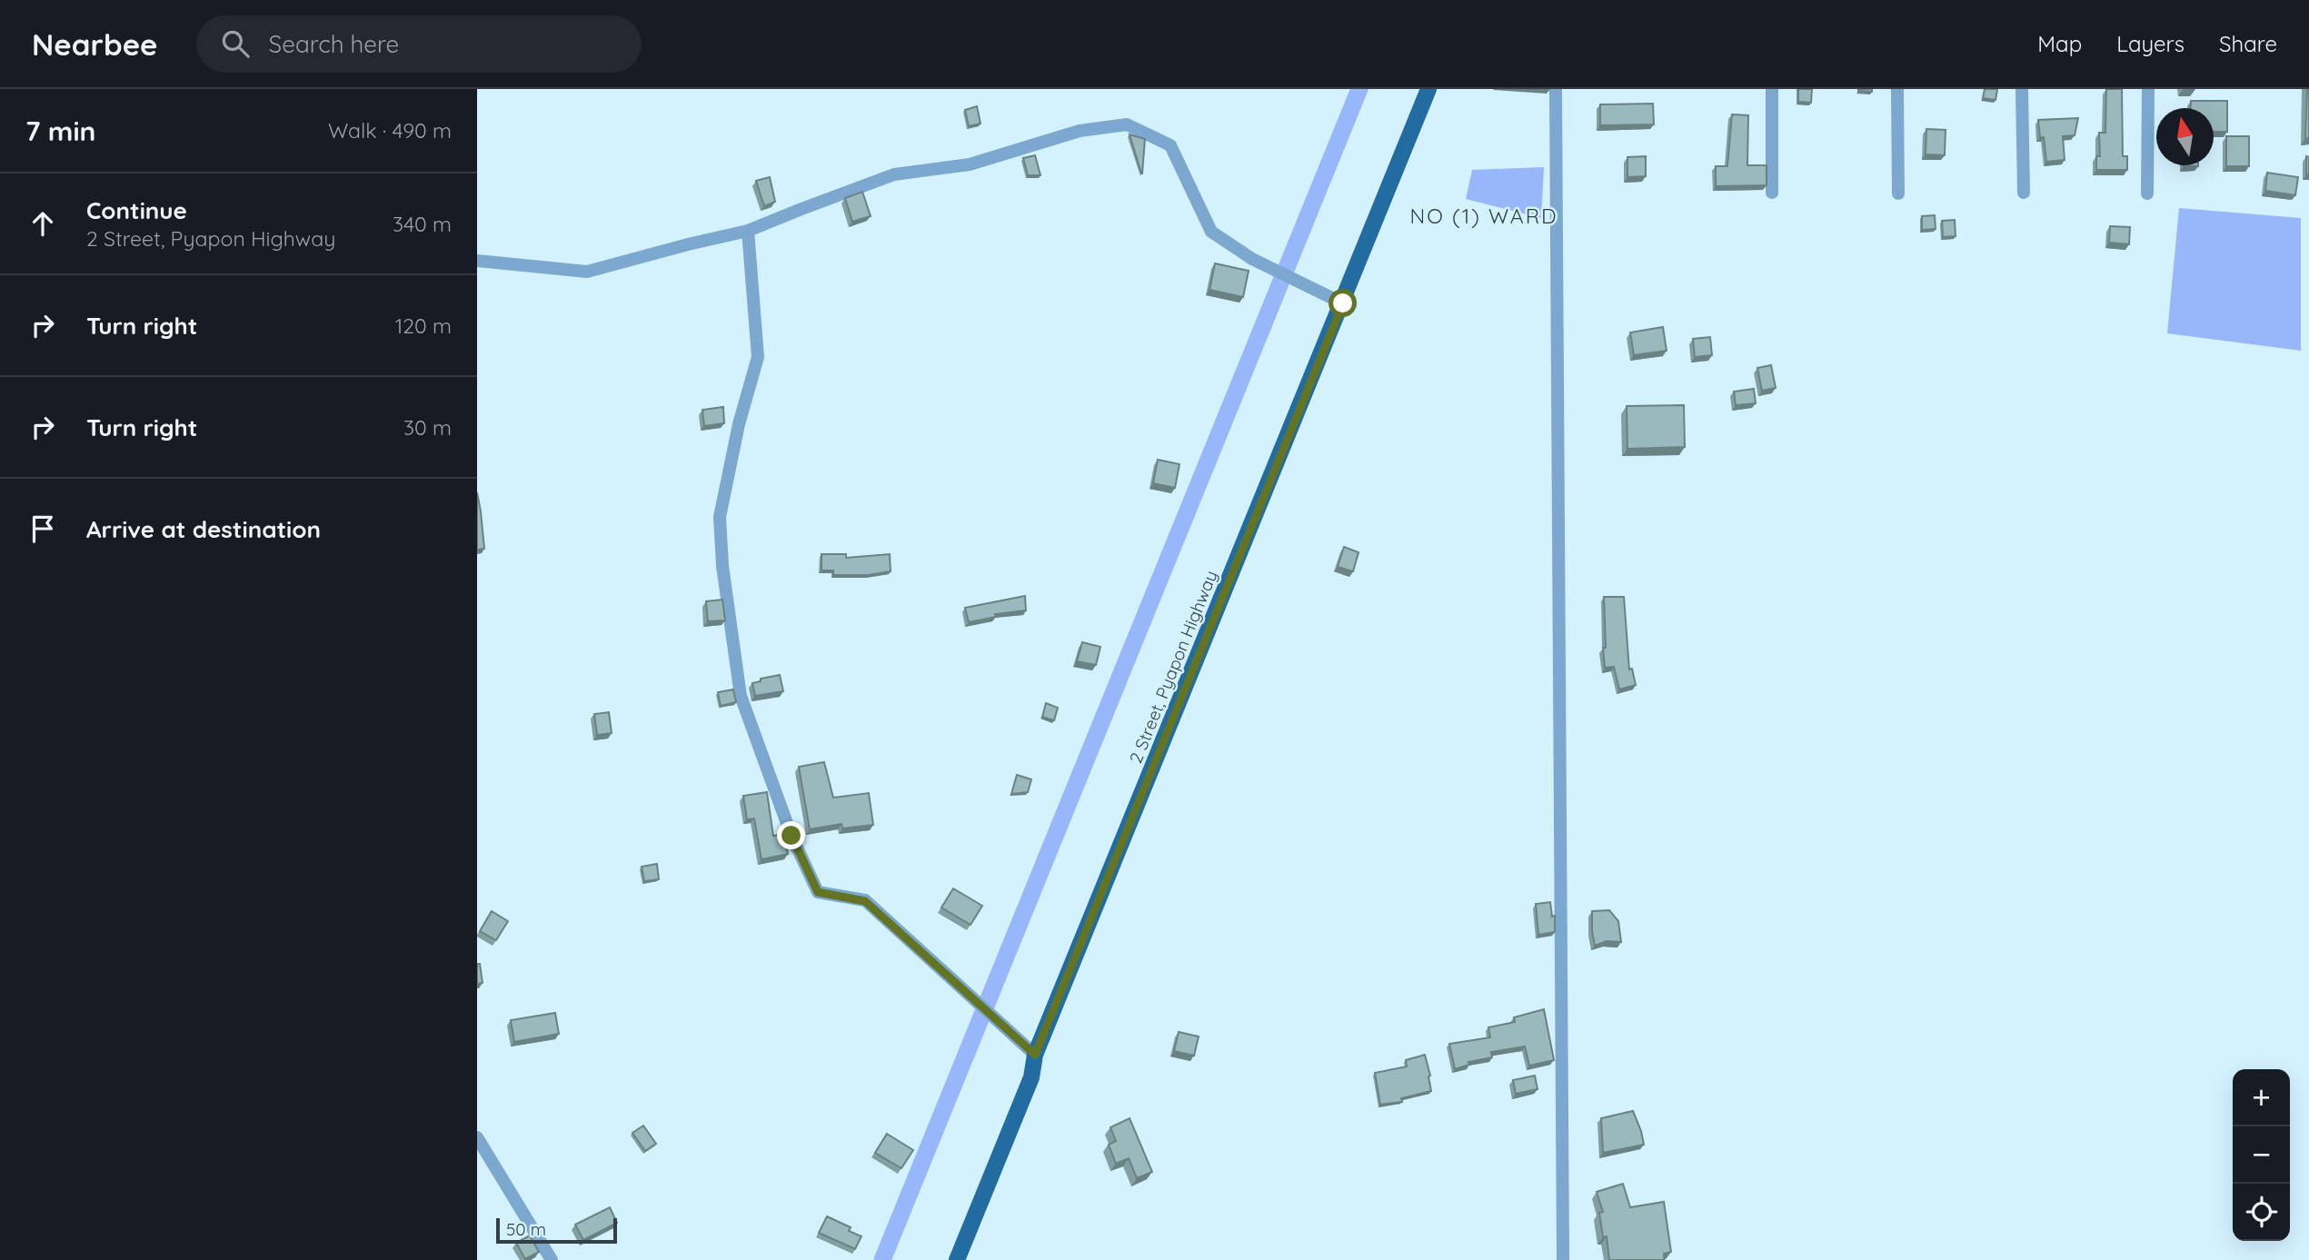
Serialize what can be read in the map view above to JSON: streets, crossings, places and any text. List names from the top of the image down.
{
  "streets": {
    "main road": ["2 Street, Pyapon Highway"]
  },
  "districts": ["NO (1) WARD"],
  "scale_bar": "50 m",
  "north": "top",
  "page": {
    "header": "Nearbee",
    "search": "Search here",
    "nav": ["Map", "Layers", "Share"],
    "heading": ["7 min", "Walk · 490 m"],
    "list": [
      ["Continue", "2 Street, Pyapon Highway", "340 m"],
      ["Turn right", "120 m"],
      ["Turn right", "30 m"],
      "Arrive at destination"
    ],
    "map_buttons": ["+", "−"],
    "scale": "50 m"
  }
}
